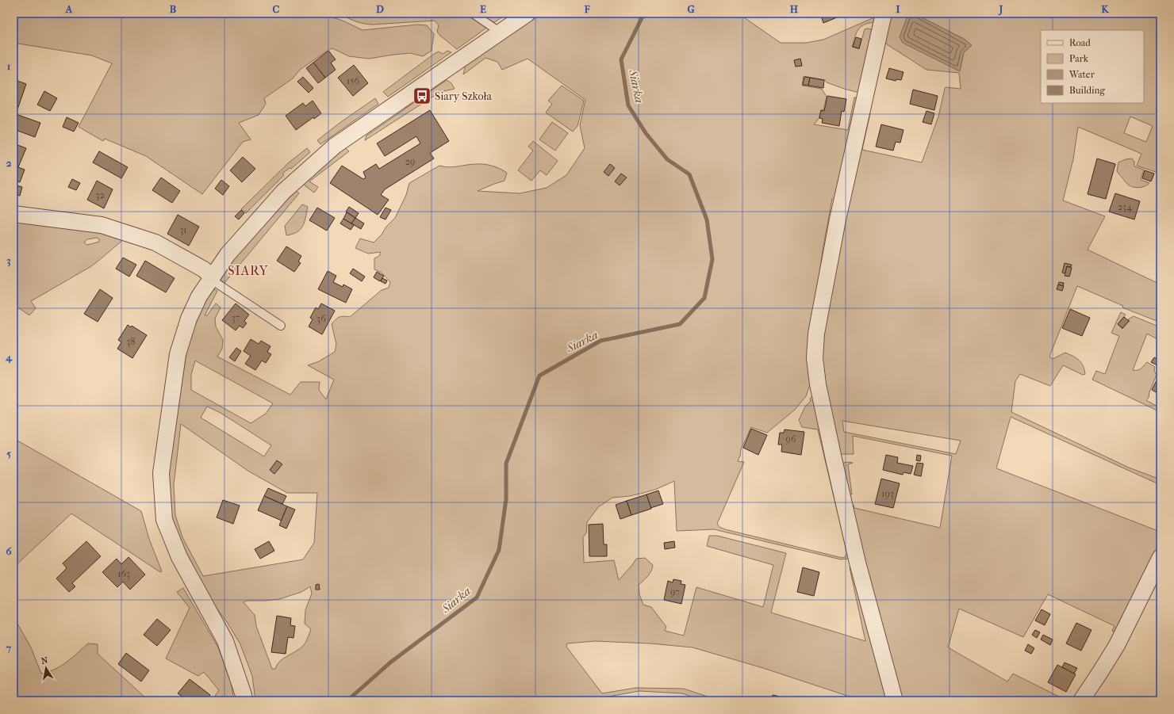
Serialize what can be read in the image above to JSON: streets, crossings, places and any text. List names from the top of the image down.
{
  "districts": ["SIARY"],
  "water": ["Siarka"],
  "places": {
    "bus stop": ["Siary Szkoła"]
  },
  "house_numbers": [
    "156",
    "29",
    "32",
    "234",
    "31",
    "37",
    "36",
    "38",
    "96",
    "193",
    "163",
    "97"
  ],
  "legend": [
    "Road",
    "Park",
    "Water",
    "Building"
  ],
  "north": "top",
  "grid": {
    "columns": [
      "A",
      "B",
      "C",
      "D",
      "E",
      "F",
      "G",
      "H",
      "I",
      "J",
      "K"
    ],
    "rows": [
      "1",
      "2",
      "3",
      "4",
      "5",
      "6",
      "7"
    ]
  }
}
